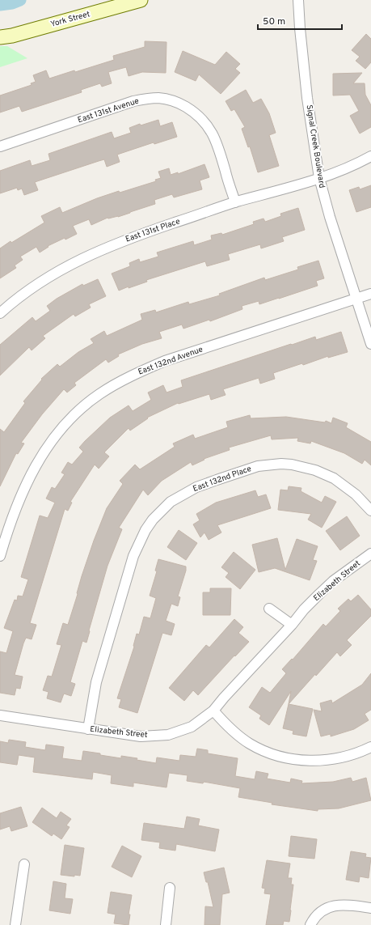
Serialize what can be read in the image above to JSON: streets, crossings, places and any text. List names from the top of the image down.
{
  "streets": {
    "street": [
      "York Street",
      "East 131st Avenue",
      "Signal Creek Boulevard",
      "East 131st Place",
      "East 132nd Avenue",
      "East 132nd Place",
      "Elizabeth Street"
    ]
  },
  "crossings": [
    ["East 131st Avenue", "East 131st Place"],
    ["Signal Creek Boulevard", "East 131st Place"],
    ["Signal Creek Boulevard", "East 132nd Avenue"],
    ["East 132nd Place", "Elizabeth Street"]
  ],
  "scale_bar": "50 m"
}
